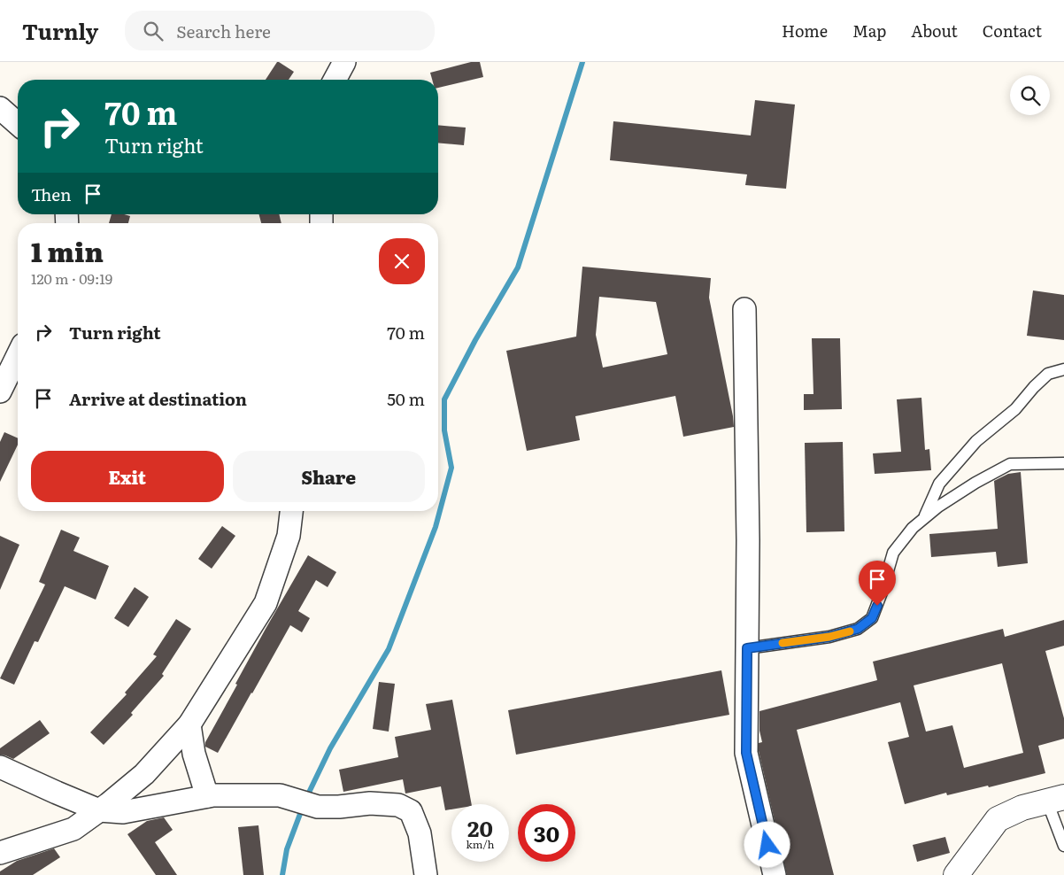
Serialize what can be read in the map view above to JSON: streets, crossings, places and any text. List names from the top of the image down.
{
  "page": {
    "header": "Turnly",
    "search": "Search here",
    "nav": [
      "Home",
      "Map",
      "About",
      "Contact"
    ],
    "turn": ["70 m", "Turn right"],
    "then": "Then",
    "heading": ["1 min", "120 m · 09:19"],
    "list": [
      {
        "name": "Turn right",
        "value": "70 m"
      },
      {
        "name": "Arrive at destination",
        "value": "50 m"
      }
    ],
    "buttons": ["Exit", "Share"],
    "speed": "20 km/h",
    "limit": "30"
  }
}
